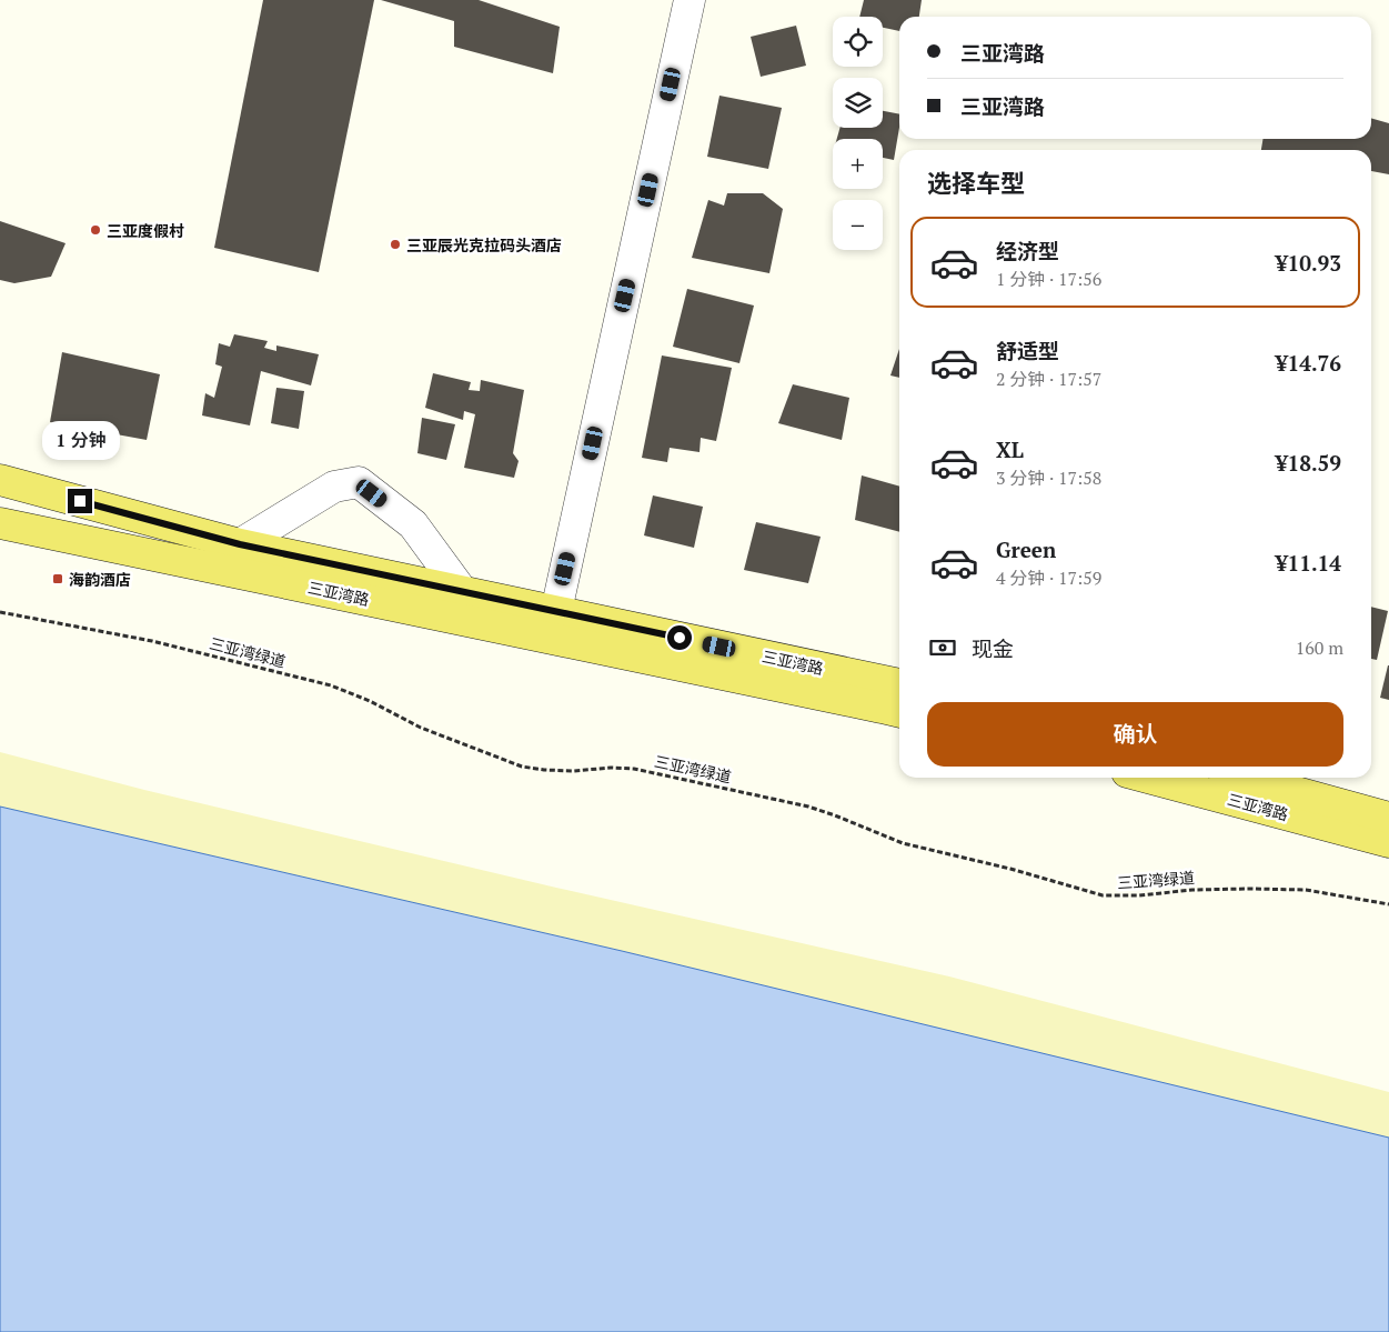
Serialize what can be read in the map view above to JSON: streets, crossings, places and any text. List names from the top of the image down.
{
  "streets": {
    "main road": ["三亚湾路"],
    "path": ["三亚湾绿道"]
  },
  "places": {
    "other": ["三亚度假村", "三亚辰光克拉码头酒店"],
    "transit": ["海韵酒店"]
  },
  "page": {
    "map_buttons": ["+", "−"],
    "banner": ["三亚湾路", "三亚湾路"],
    "heading": "选择车型",
    "list": [
      {
        "name": "经济型",
        "note": "1 分钟 · 17:56",
        "value": "¥10.93"
      },
      {
        "name": "舒适型",
        "note": "2 分钟 · 17:57",
        "value": "¥14.76"
      },
      {
        "name": "XL",
        "note": "3 分钟 · 17:58",
        "value": "¥18.59"
      },
      {
        "name": "Green",
        "note": "4 分钟 · 17:59",
        "value": "¥11.14"
      }
    ],
    "bubble": "1 分钟",
    "pay": ["现金", "160 m"],
    "buttons": "确认"
  }
}
